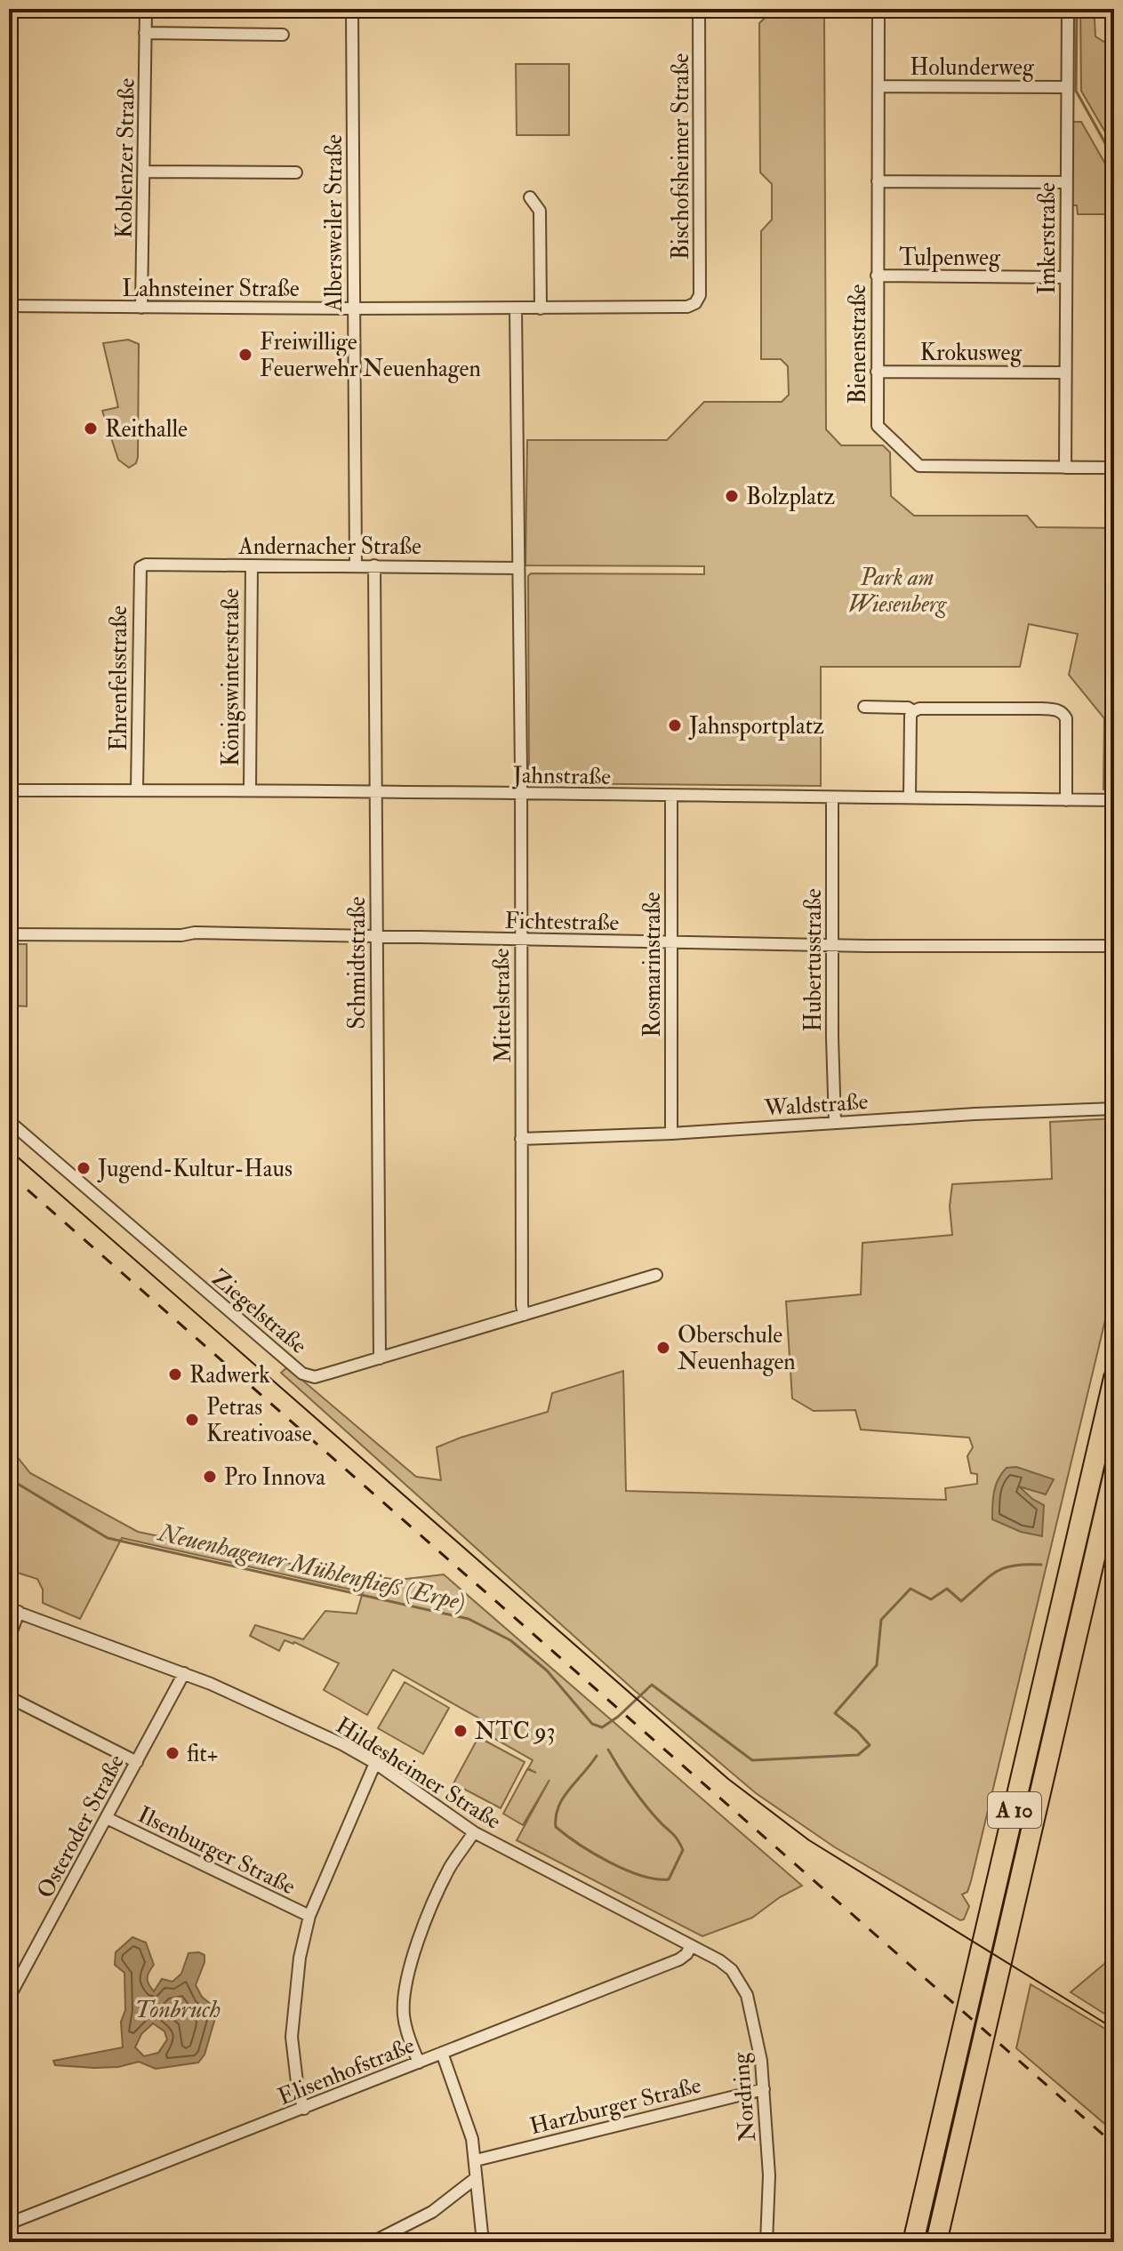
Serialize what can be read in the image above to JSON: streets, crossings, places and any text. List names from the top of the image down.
{
  "streets": {
    "highway": ["A 10"],
    "street": [
      "Holunderweg",
      "Bischofsheimer Straße",
      "Koblenzer Straße",
      "Albersweiler Straße",
      "Imkerstraße",
      "Tulpenweg",
      "Lahnsteiner Straße",
      "Bienenstraße",
      "Krokusweg",
      "Andernacher Straße",
      "Königswinterstraße",
      "Ehrenfelsstraße",
      "Jahnstraße",
      "Fichtestraße",
      "Hubertusstraße",
      "Schmidtstraße",
      "Rosmarinstraße",
      "Mittelstraße",
      "Waldstraße",
      "Ziegelstraße",
      "Hildesheimer Straße",
      "Osteroder Straße",
      "Ilsenburger Straße",
      "Elisenhofstraße",
      "Nordring",
      "Harzburger Straße"
    ]
  },
  "crossings": [
    ["Holunderweg", "Imkerstraße"],
    ["Holunderweg", "Bienenstraße"],
    ["Bischofsheimer Straße", "Lahnsteiner Straße"],
    ["Koblenzer Straße", "Lahnsteiner Straße"],
    ["Albersweiler Straße", "Lahnsteiner Straße"],
    ["Albersweiler Straße", "Andernacher Straße"],
    ["Imkerstraße", "Tulpenweg"],
    ["Imkerstraße", "Bienenstraße"],
    ["Imkerstraße", "Krokusweg"],
    ["Tulpenweg", "Bienenstraße"],
    ["Lahnsteiner Straße", "Mittelstraße"],
    ["Bienenstraße", "Krokusweg"],
    ["Andernacher Straße", "Königswinterstraße"],
    ["Andernacher Straße", "Ehrenfelsstraße"],
    ["Andernacher Straße", "Schmidtstraße"],
    ["Andernacher Straße", "Mittelstraße"],
    ["Königswinterstraße", "Jahnstraße"],
    ["Ehrenfelsstraße", "Jahnstraße"],
    ["Jahnstraße", "Hubertusstraße"],
    ["Jahnstraße", "Schmidtstraße"],
    ["Jahnstraße", "Rosmarinstraße"],
    ["Jahnstraße", "Mittelstraße"],
    ["Fichtestraße", "Hubertusstraße"],
    ["Fichtestraße", "Schmidtstraße"],
    ["Fichtestraße", "Rosmarinstraße"],
    ["Fichtestraße", "Mittelstraße"],
    ["Hubertusstraße", "Waldstraße"],
    ["Schmidtstraße", "Ziegelstraße"],
    ["Rosmarinstraße", "Waldstraße"],
    ["Mittelstraße", "Waldstraße"],
    ["Mittelstraße", "Ziegelstraße"],
    ["Hildesheimer Straße", "Osteroder Straße"],
    ["Hildesheimer Straße", "Elisenhofstraße"],
    ["Hildesheimer Straße", "Nordring"],
    ["Osteroder Straße", "Ilsenburger Straße"],
    ["Nordring", "Harzburger Straße"]
  ],
  "water": ["Neuenhagener Mühlenfließ (Erpe)", "Tonbruch"],
  "parks": ["Park am Wiesenberg"],
  "places": [
    "Freiwillige Feuerwehr Neuenhagen",
    "Reithalle",
    "Bolzplatz",
    "Jahnsportplatz",
    "Jugend-Kultur-Haus",
    "Oberschule Neuenhagen",
    "Radwerk",
    "Petras Kreativoase",
    "Pro Innova",
    "NTC 93",
    "fit+"
  ]
}
